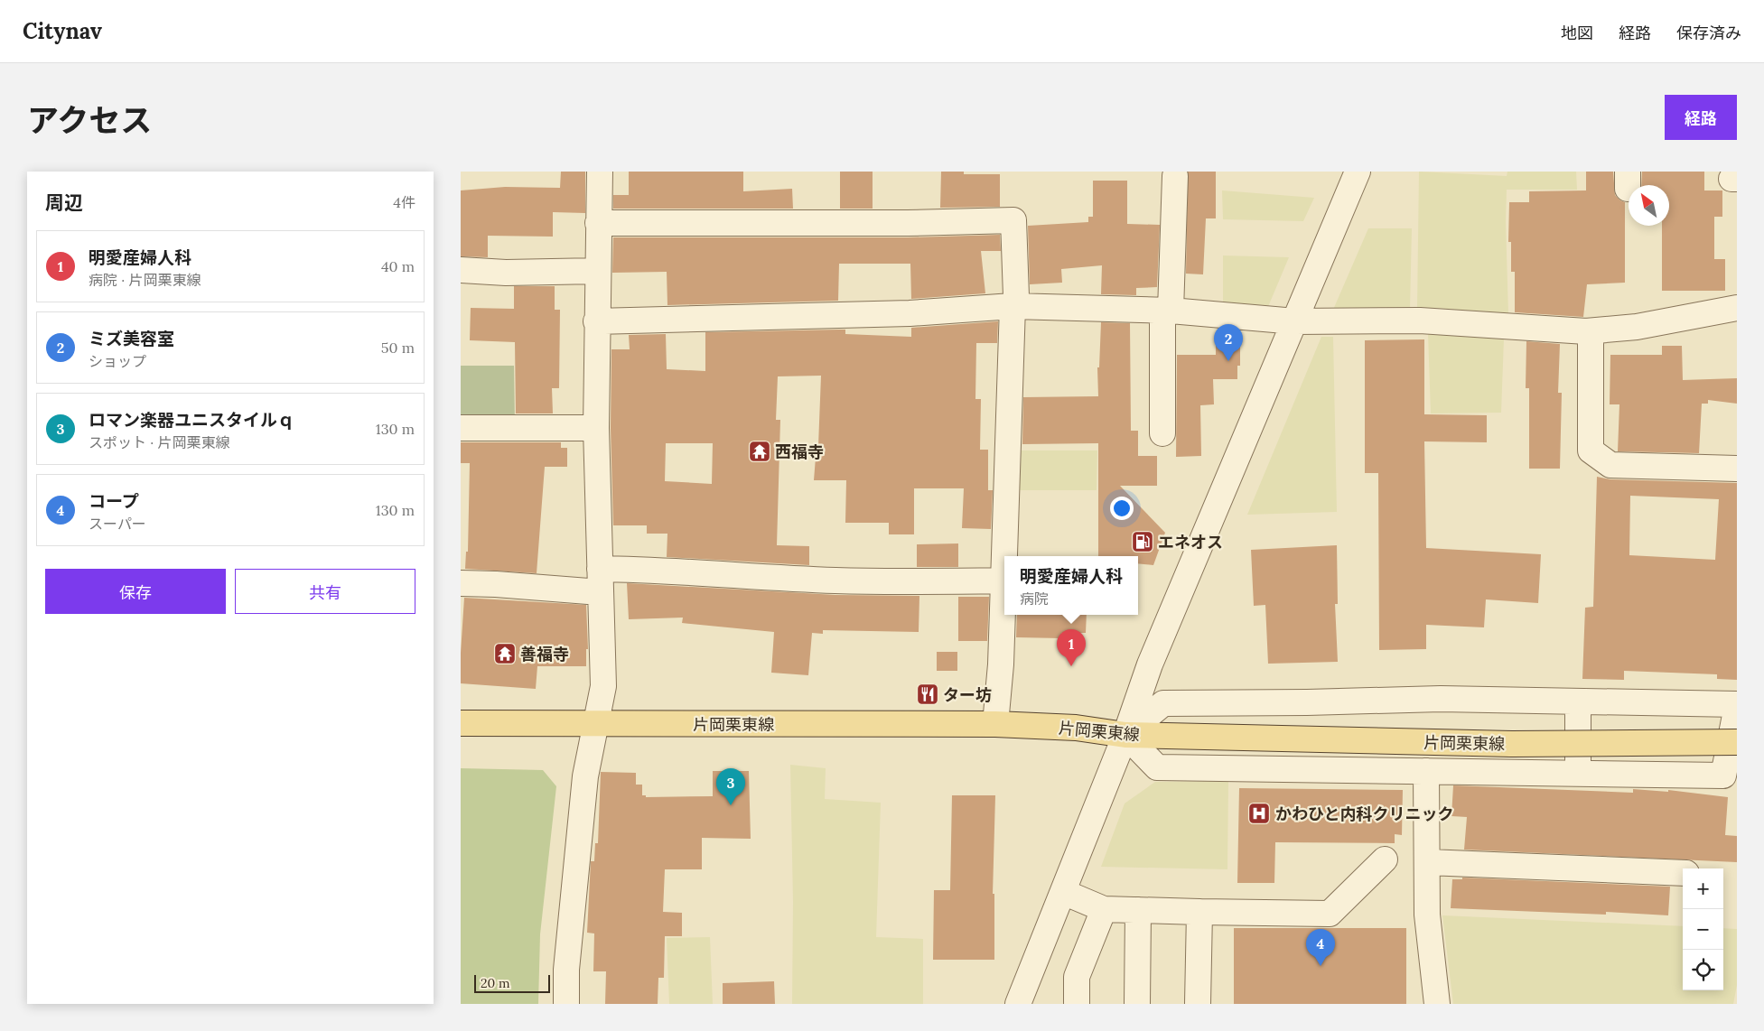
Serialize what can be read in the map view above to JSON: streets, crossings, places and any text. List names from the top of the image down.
{
  "streets": {
    "main road": ["片岡栗東線"]
  },
  "places": {
    "temple": ["西福寺", "善福寺"],
    "fuel station": ["エネオス"],
    "restaurant": ["ター坊"],
    "hospital": ["かわひと内科クリニック"]
  },
  "scale_bar": "20 m",
  "north": "top left",
  "page": {
    "header": "Citynav",
    "nav": ["地図", "経路", "保存済み"],
    "title": "アクセス",
    "buttons": [
      "経路",
      ["保存", "共有"]
    ],
    "heading": ["周辺", "4件"],
    "list": [
      {
        "mark": "1",
        "name": "明愛産婦人科",
        "note": "病院 · 片岡栗東線",
        "value": "40 m"
      },
      {
        "mark": "2",
        "name": "ミズ美容室",
        "note": "ショップ",
        "value": "50 m"
      },
      {
        "mark": "3",
        "name": "ロマン楽器ユニスタイルｑ",
        "note": "スポット · 片岡栗東線",
        "value": "130 m"
      },
      {
        "mark": "4",
        "name": "コープ",
        "note": "スーパー",
        "value": "130 m"
      }
    ],
    "pins": [
      "2",
      "1",
      "3",
      "4"
    ],
    "popup": ["明愛産婦人科", "病院"],
    "map_buttons": ["+", "−"],
    "scale": "20 m"
  }
}
